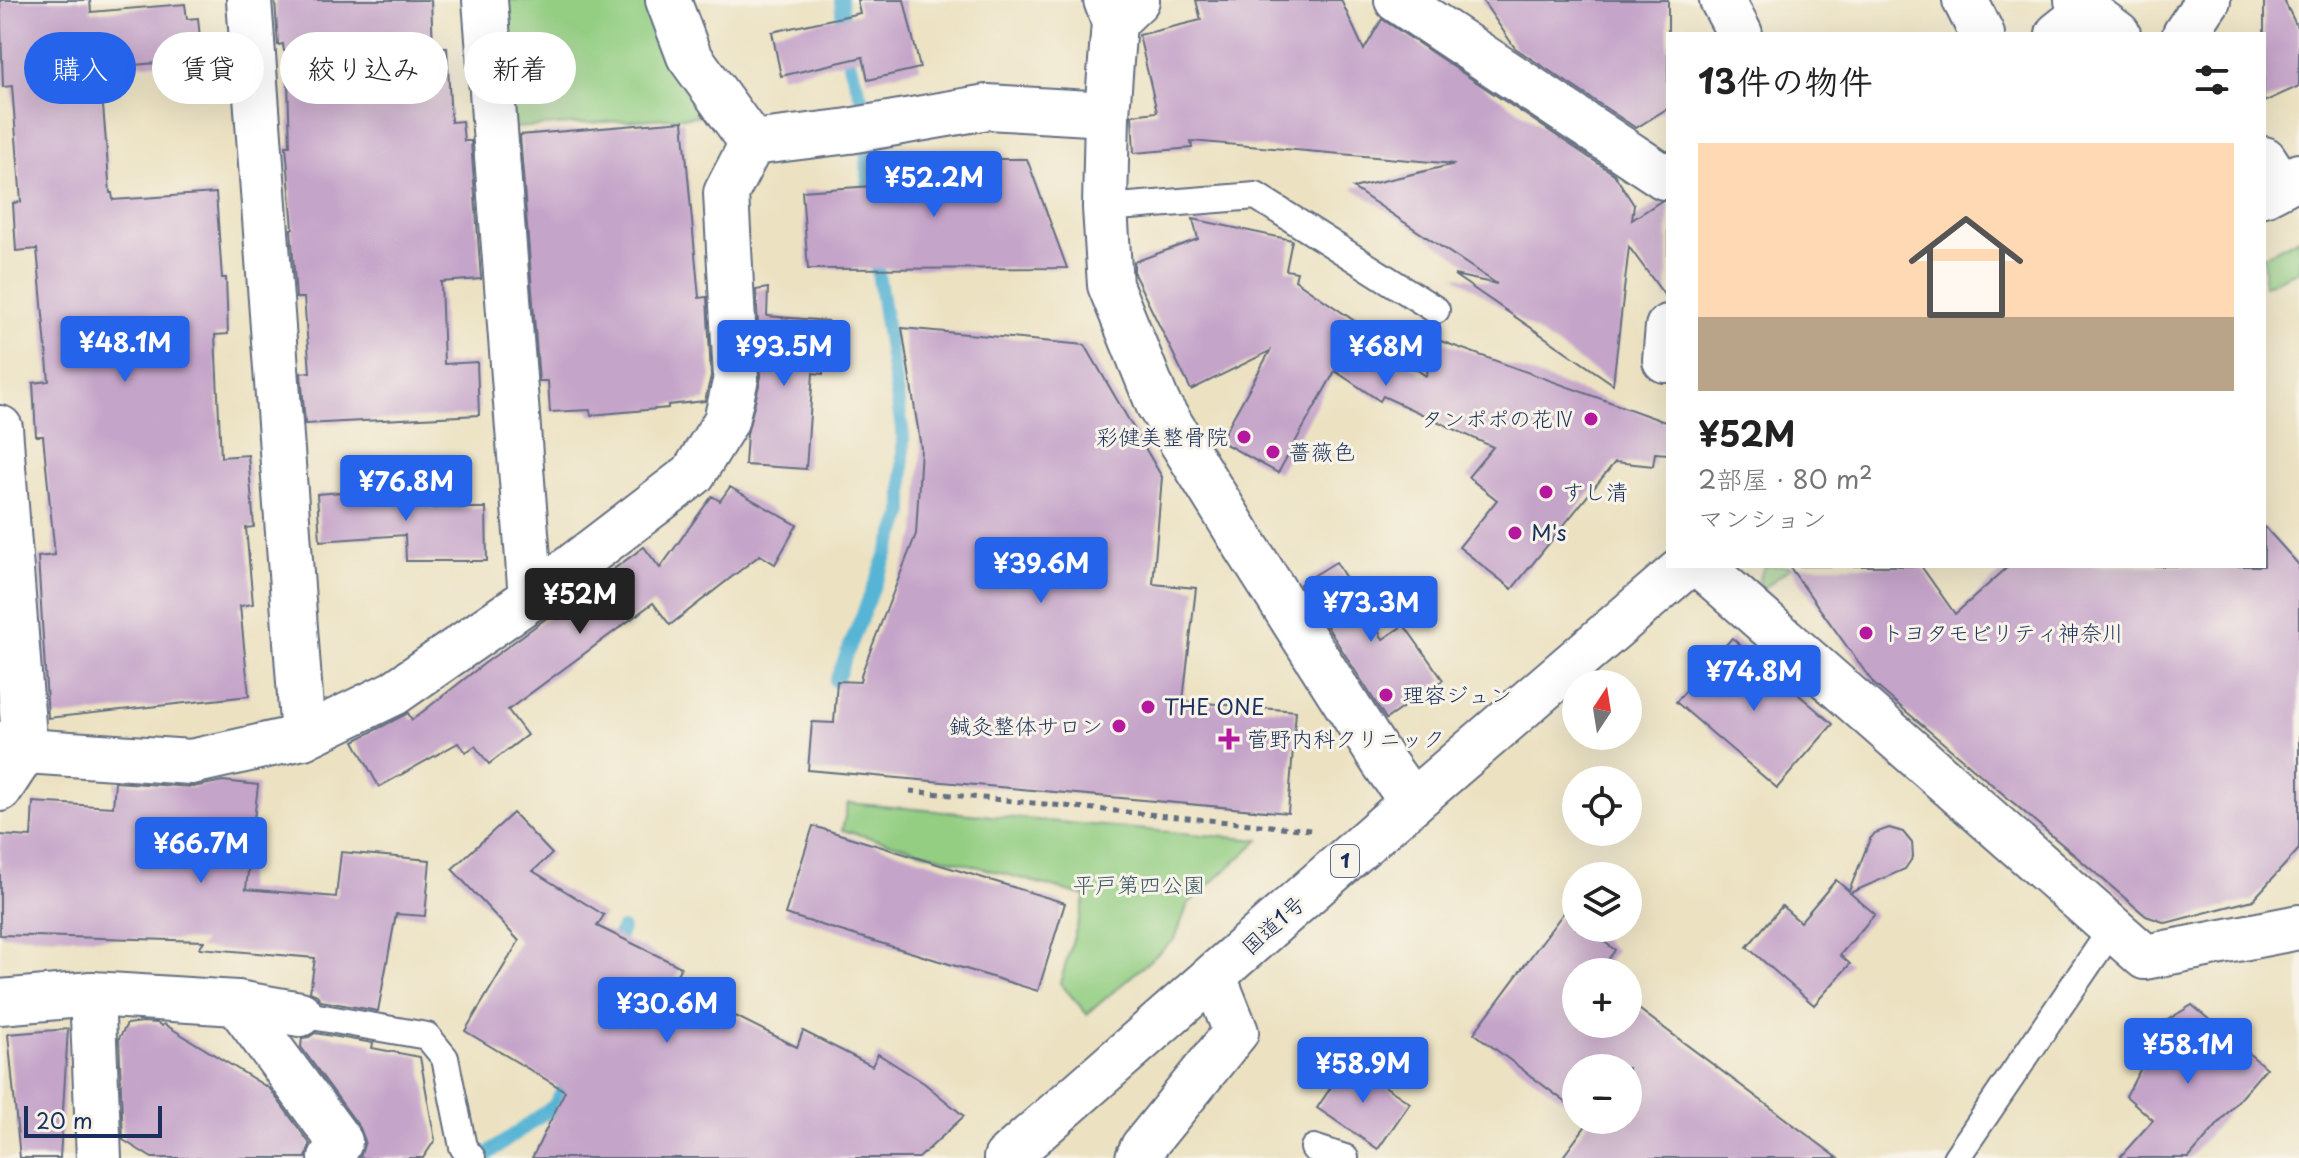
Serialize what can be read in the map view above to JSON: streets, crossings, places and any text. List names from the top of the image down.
{
  "streets": {
    "main road": ["1", "国道1号"]
  },
  "parks": ["平戸第四公園"],
  "places": {
    "other": [
      "タンポポの花Ⅳ",
      "彩健美整骨院",
      "薔薇色",
      "すし清",
      "M's",
      "トヨタモビリティ神奈川",
      "理容ジュン",
      "THE ONE",
      "鍼灸整体サロン"
    ],
    "health": ["菅野内科クリニック"]
  },
  "scale_bar": "20 m",
  "north": "top",
  "page": {
    "chip": [
      "購入",
      "賃貸",
      "絞り込み",
      "新着"
    ],
    "heading": "13件の物件",
    "list": [
      {
        "name": "¥52M",
        "note": "2部屋 · 80 m² · マンション"
      }
    ],
    "price": [
      "¥52.2M",
      "¥48.1M",
      "¥93.5M",
      "¥68M",
      "¥76.8M",
      "¥39.6M",
      "¥52M",
      "¥73.3M",
      "¥74.8M",
      "¥66.7M",
      "¥30.6M",
      "¥58.1M",
      "¥58.9M"
    ],
    "map_buttons": ["+", "−"],
    "scale": "20 m"
  }
}
